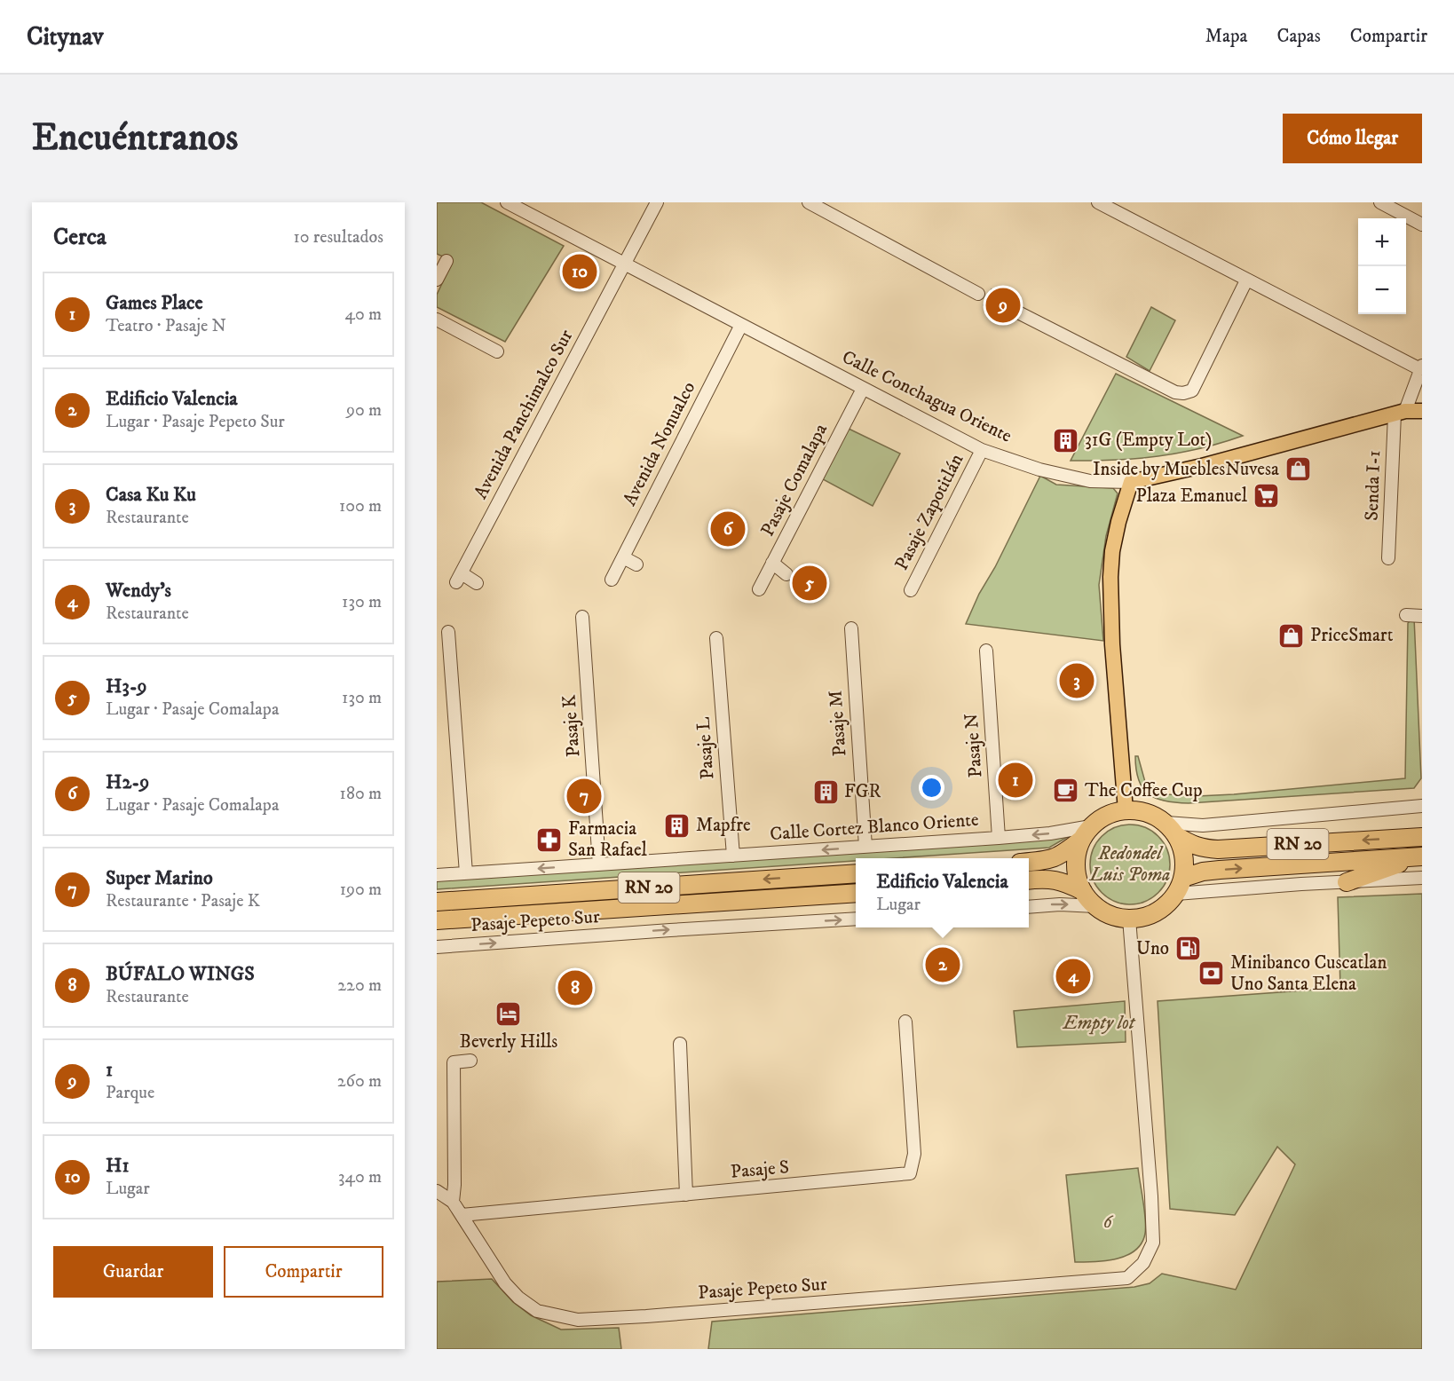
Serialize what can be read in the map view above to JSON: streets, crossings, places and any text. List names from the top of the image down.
{
  "streets": {
    "highway": ["RN 20"],
    "main road": ["Calle Conchagua Oriente"],
    "street": [
      "Avenida Panchimalco Sur",
      "Avenida Nonualco",
      "Pasaje Comalapa",
      "Senda I-1",
      "Pasaje Zapotitlán",
      "Pasaje M",
      "Pasaje K",
      "Pasaje N",
      "Pasaje L",
      "Calle Cortez Blanco Oriente",
      "Pasaje Pepeto Sur",
      "Pasaje S"
    ]
  },
  "crossings": [
    ["Calle Conchagua Oriente", "Avenida Panchimalco Sur"],
    ["Calle Conchagua Oriente", "Avenida Nonualco"],
    ["Calle Conchagua Oriente", "Pasaje Comalapa"],
    ["Calle Conchagua Oriente", "Senda I-1"],
    ["Calle Conchagua Oriente", "Pasaje Zapotitlán"],
    ["Pasaje M", "Calle Cortez Blanco Oriente"],
    ["Pasaje K", "Calle Cortez Blanco Oriente"],
    ["Pasaje N", "Calle Cortez Blanco Oriente"],
    ["Pasaje L", "Calle Cortez Blanco Oriente"],
    ["Calle Cortez Blanco Oriente", "RN 20"],
    ["Calle Cortez Blanco Oriente", "Pasaje Pepeto Sur"],
    ["RN 20", "Pasaje Pepeto Sur"],
    ["Pasaje Pepeto Sur", "Pasaje S"]
  ],
  "one_way": ["Calle Cortez Blanco Oriente"],
  "parks": ["Redondel Luis Poma", "Empty lot", "6"],
  "places": {
    "building": ["31G (Empty Lot)", "FGR", "Mapfre"],
    "shop": ["Inside by MueblesNuvesa", "PriceSmart"],
    "supermarket": ["Plaza Emanuel"],
    "cafe": ["The Coffee Cup"],
    "pharmacy": ["Farmacia San Rafael"],
    "fuel station": ["Uno"],
    "bank": ["Minibanco Cuscatlan Uno Santa Elena"],
    "hotel": ["Beverly Hills"]
  },
  "page": {
    "header": "Citynav",
    "nav": ["Mapa", "Capas", "Compartir"],
    "buttons": [
      "Cómo llegar",
      ["Guardar", "Compartir"]
    ],
    "title": "Encuéntranos",
    "heading": ["Cerca", "10 resultados"],
    "map_buttons": ["+", "−"],
    "pins": [
      "10",
      "9",
      "6",
      "5",
      "3",
      "1",
      "7",
      "2",
      "4",
      "8"
    ],
    "list": [
      {
        "mark": "1",
        "name": "Games Place",
        "note": "Teatro · Pasaje N",
        "value": "40 m"
      },
      {
        "mark": "2",
        "name": "Edificio Valencia",
        "note": "Lugar · Pasaje Pepeto Sur",
        "value": "90 m"
      },
      {
        "mark": "3",
        "name": "Casa Ku Ku",
        "note": "Restaurante",
        "value": "100 m"
      },
      {
        "mark": "4",
        "name": "Wendy's",
        "note": "Restaurante",
        "value": "130 m"
      },
      {
        "mark": "5",
        "name": "H3-9",
        "note": "Lugar · Pasaje Comalapa",
        "value": "130 m"
      },
      {
        "mark": "6",
        "name": "H2-9",
        "note": "Lugar · Pasaje Comalapa",
        "value": "180 m"
      },
      {
        "mark": "7",
        "name": "Super Marino",
        "note": "Restaurante · Pasaje K",
        "value": "190 m"
      },
      {
        "mark": "8",
        "name": "BÚFALO WINGS",
        "note": "Restaurante",
        "value": "220 m"
      },
      {
        "mark": "9",
        "name": "1",
        "note": "Parque",
        "value": "260 m"
      },
      {
        "mark": "10",
        "name": "H1",
        "note": "Lugar",
        "value": "340 m"
      }
    ],
    "popup": ["Edificio Valencia", "Lugar"]
  }
}
